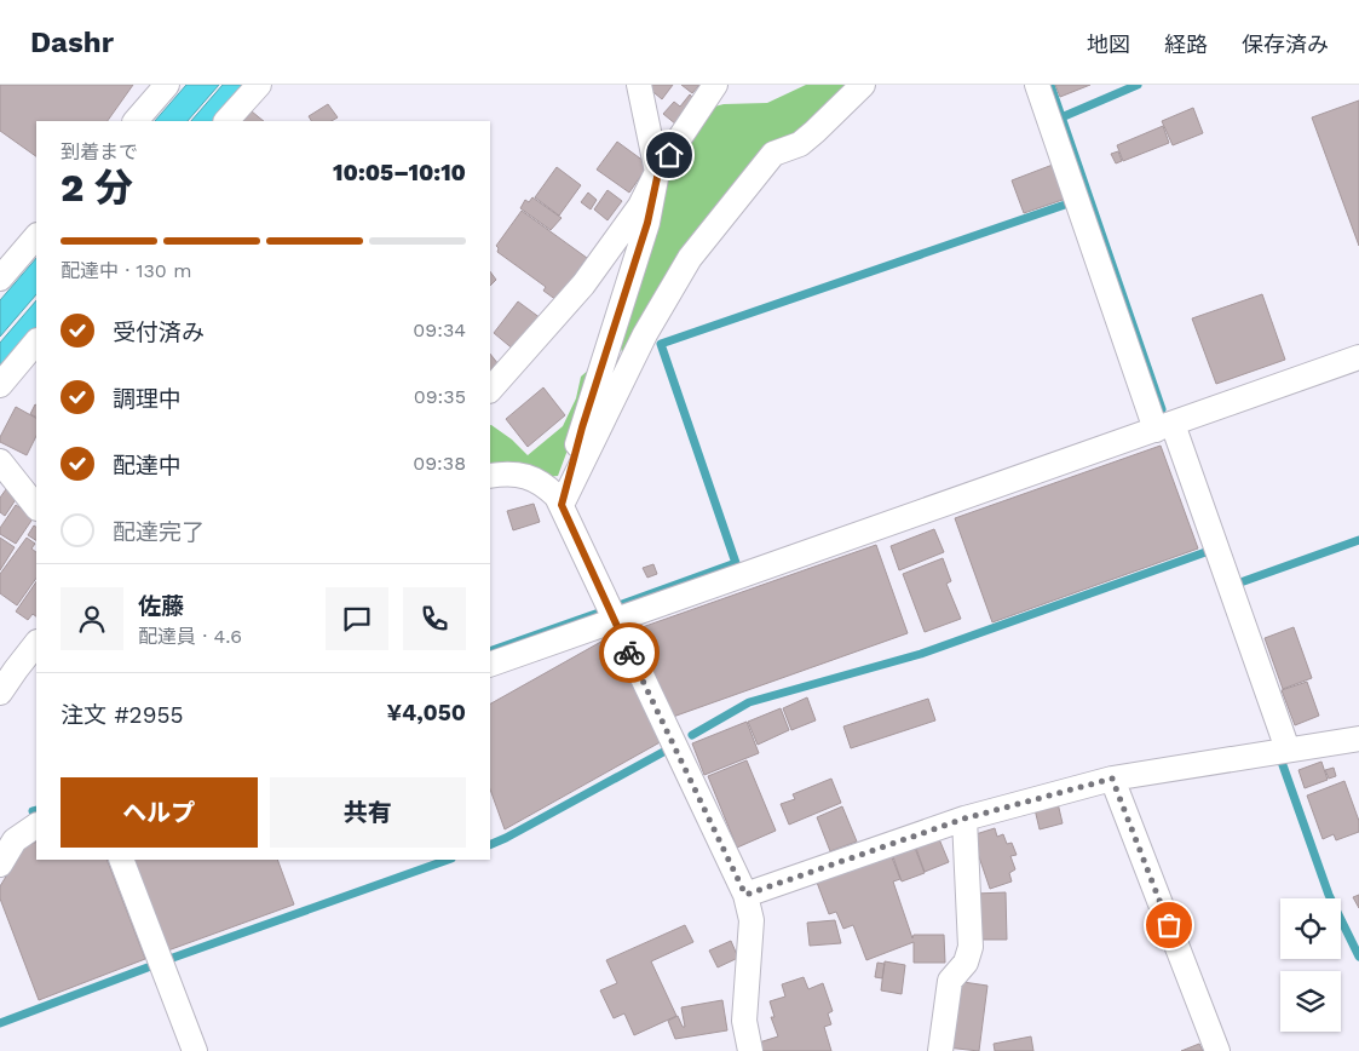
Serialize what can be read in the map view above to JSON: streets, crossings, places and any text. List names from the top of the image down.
{
  "page": {
    "header": "Dashr",
    "nav": ["地図", "経路", "保存済み"],
    "heading": ["2 分", "到着まで", "10:05–10:10"],
    "panel": [
      "佐藤",
      "配達員 · 4.6",
      "注文 #2955",
      "¥4,050"
    ],
    "bar": "配達中 · 130 m",
    "list": [
      ["受付済み", "09:34"],
      ["調理中", "09:35"],
      ["配達中", "09:38"],
      "配達完了"
    ],
    "buttons": ["ヘルプ", "共有"]
  }
}
